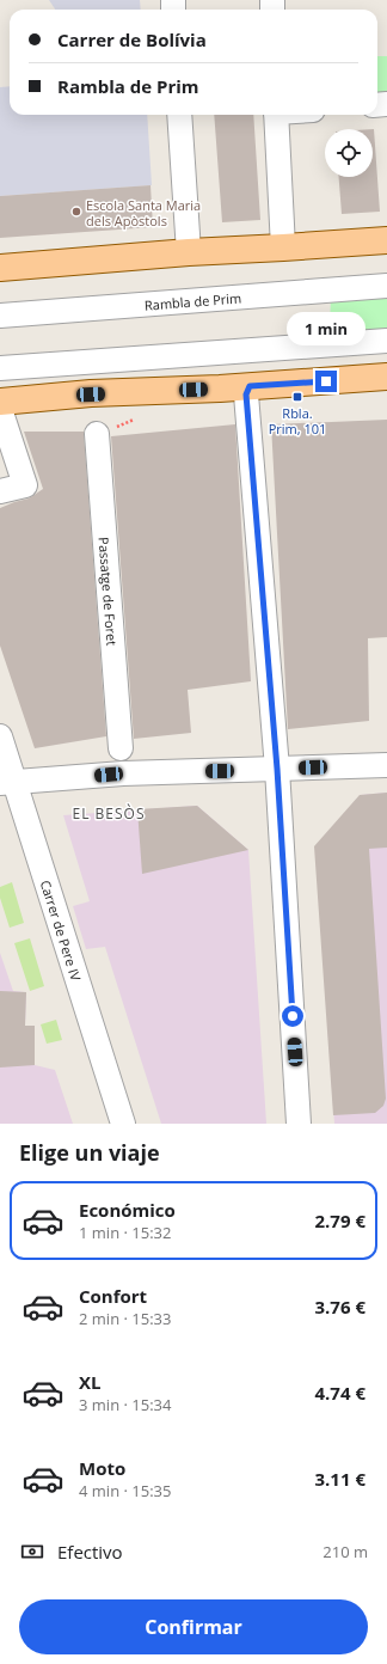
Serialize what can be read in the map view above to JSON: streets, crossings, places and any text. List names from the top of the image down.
{
  "streets": {
    "street": ["Rambla de Prim", "Passatge de Foret", "Carrer de Pere IV"]
  },
  "districts": ["EL BESÒS"],
  "places": {
    "other": ["Escola Santa Maria dels Apòstols"],
    "transit": ["Rbla. Prim, 101"]
  },
  "page": {
    "banner": ["Carrer de Bolívia", "Rambla de Prim"],
    "bubble": "1 min",
    "heading": "Elige un viaje",
    "list": [
      {
        "name": "Económico",
        "note": "1 min · 15:32",
        "value": "2.79 €"
      },
      {
        "name": "Confort",
        "note": "2 min · 15:33",
        "value": "3.76 €"
      },
      {
        "name": "XL",
        "note": "3 min · 15:34",
        "value": "4.74 €"
      },
      {
        "name": "Moto",
        "note": "4 min · 15:35",
        "value": "3.11 €"
      }
    ],
    "pay": ["Efectivo", "210 m"],
    "buttons": "Confirmar"
  }
}
